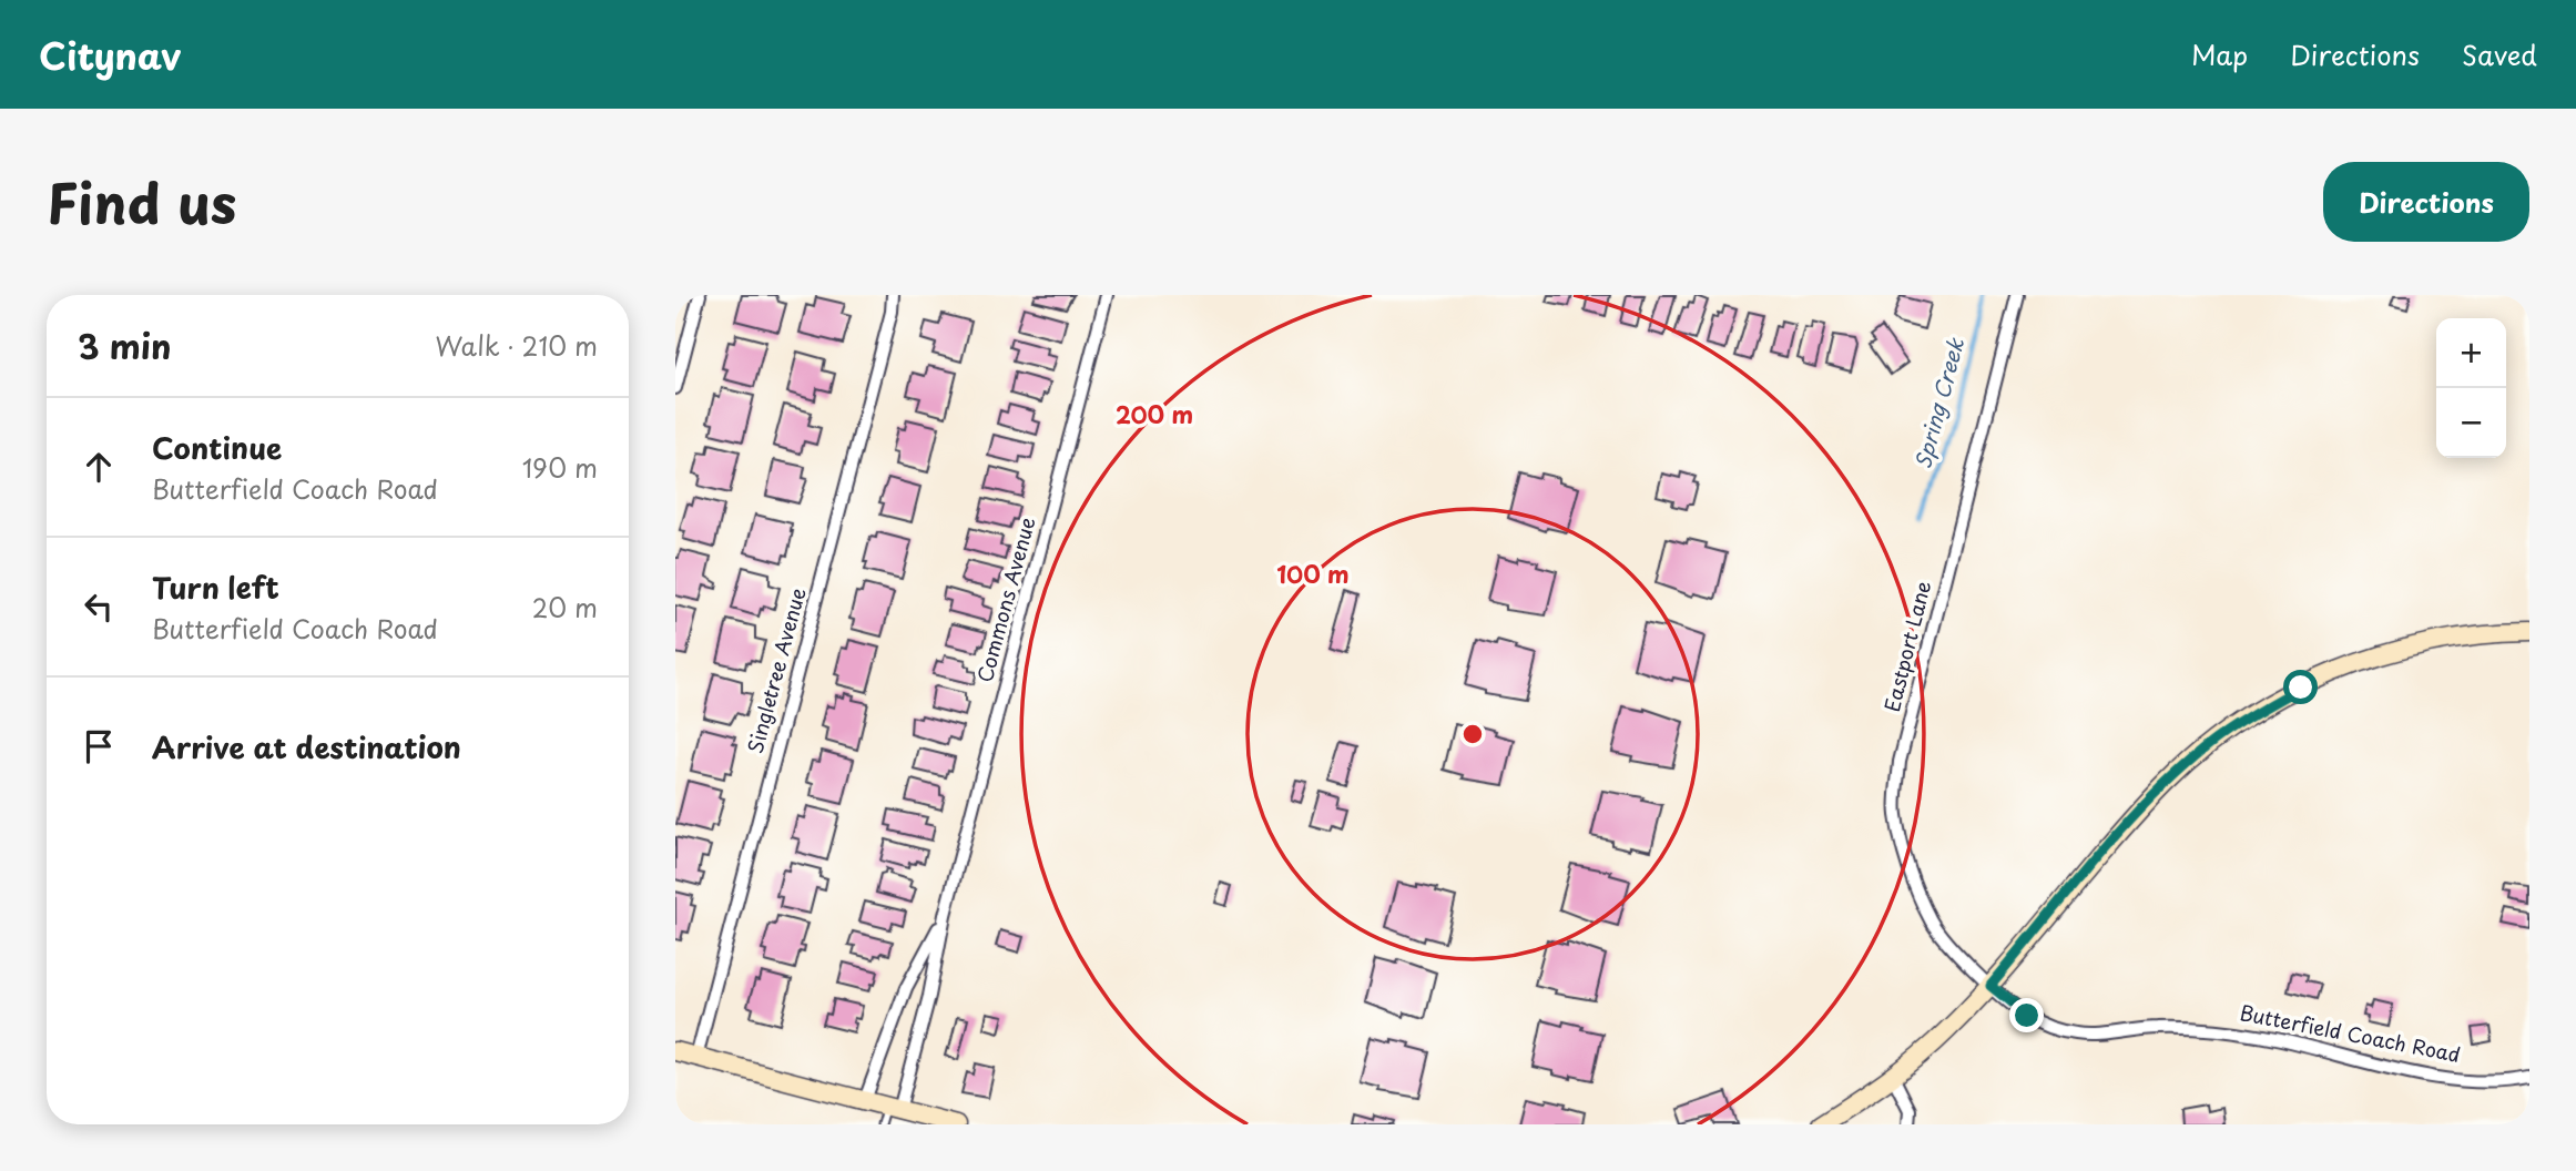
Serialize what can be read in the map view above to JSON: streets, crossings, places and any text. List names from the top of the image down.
{
  "streets": {
    "street": [
      "Commons Avenue",
      "Eastport Lane",
      "Singletree Avenue",
      "Butterfield Coach Road"
    ]
  },
  "crossings": [
    ["Eastport Lane", "Butterfield Coach Road"]
  ],
  "water": ["Spring Creek"],
  "page": {
    "header": "Citynav",
    "nav": ["Map", "Directions", "Saved"],
    "title": "Find us",
    "buttons": "Directions",
    "heading": ["3 min", "Walk · 210 m"],
    "map_buttons": ["+", "−"],
    "list": [
      ["Continue", "Butterfield Coach Road", "190 m"],
      ["Turn left", "Butterfield Coach Road", "20 m"],
      "Arrive at destination"
    ]
  },
  "rings": ["200 m", "100 m"]
}
